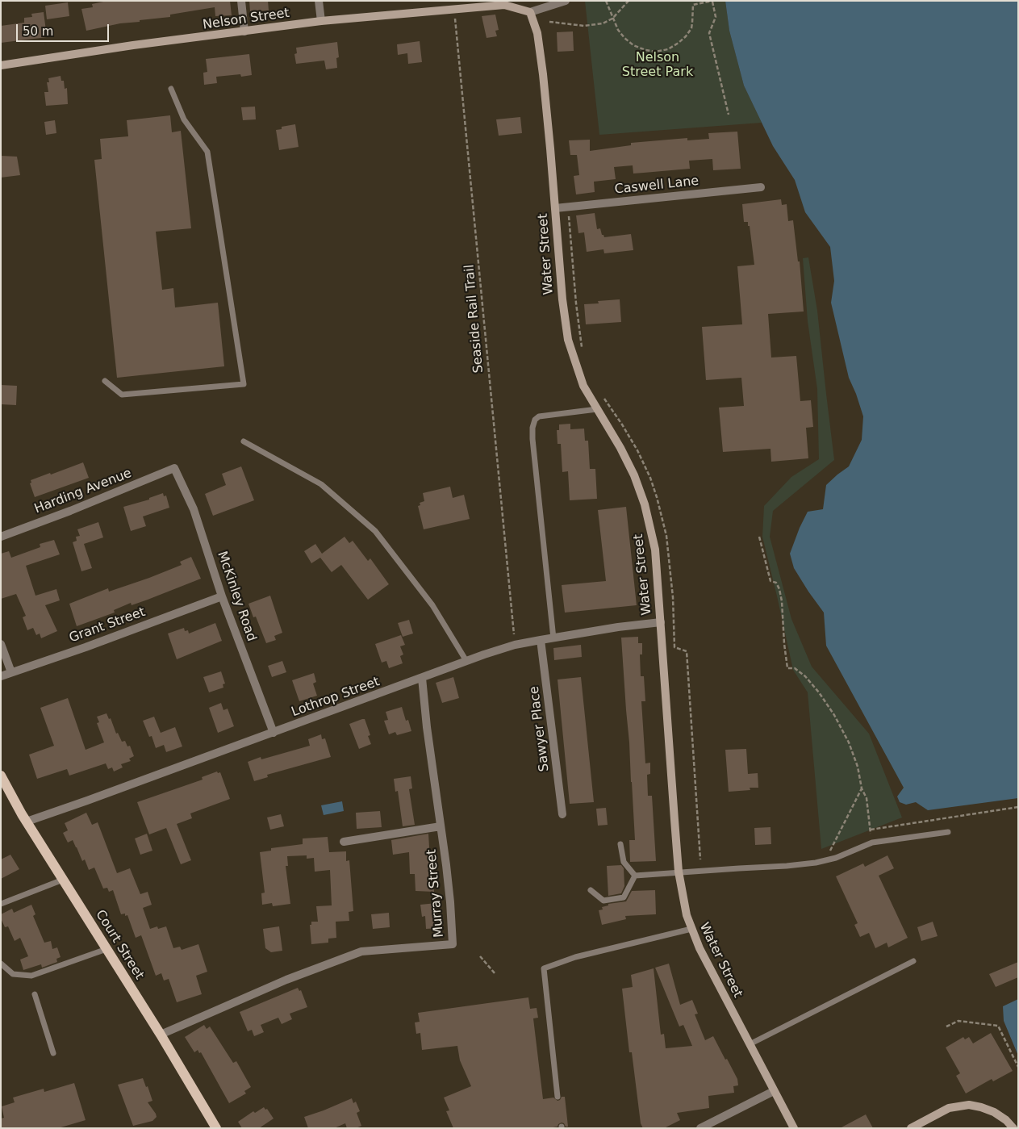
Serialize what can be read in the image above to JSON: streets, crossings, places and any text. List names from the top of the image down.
{
  "streets": {
    "main road": ["Nelson Street", "Water Street", "Court Street"],
    "street": [
      "Caswell Lane",
      "Harding Avenue",
      "McKinley Road",
      "Grant Street",
      "Lothrop Street",
      "Sawyer Place",
      "Murray Street"
    ],
    "path": ["Seaside Rail Trail"]
  },
  "crossings": [
    ["Nelson Street", "Water Street"],
    ["Nelson Street", "Seaside Rail Trail"],
    ["Caswell Lane", "Water Street"],
    ["Water Street", "Lothrop Street"],
    ["Harding Avenue", "McKinley Road"],
    ["McKinley Road", "Grant Street"],
    ["McKinley Road", "Lothrop Street"],
    ["Lothrop Street", "Sawyer Place"],
    ["Lothrop Street", "Murray Street"],
    ["Lothrop Street", "Court Street"],
    ["Murray Street", "Court Street"]
  ],
  "parks": ["Nelson Street Park"],
  "scale_bar": "50 m"
}
